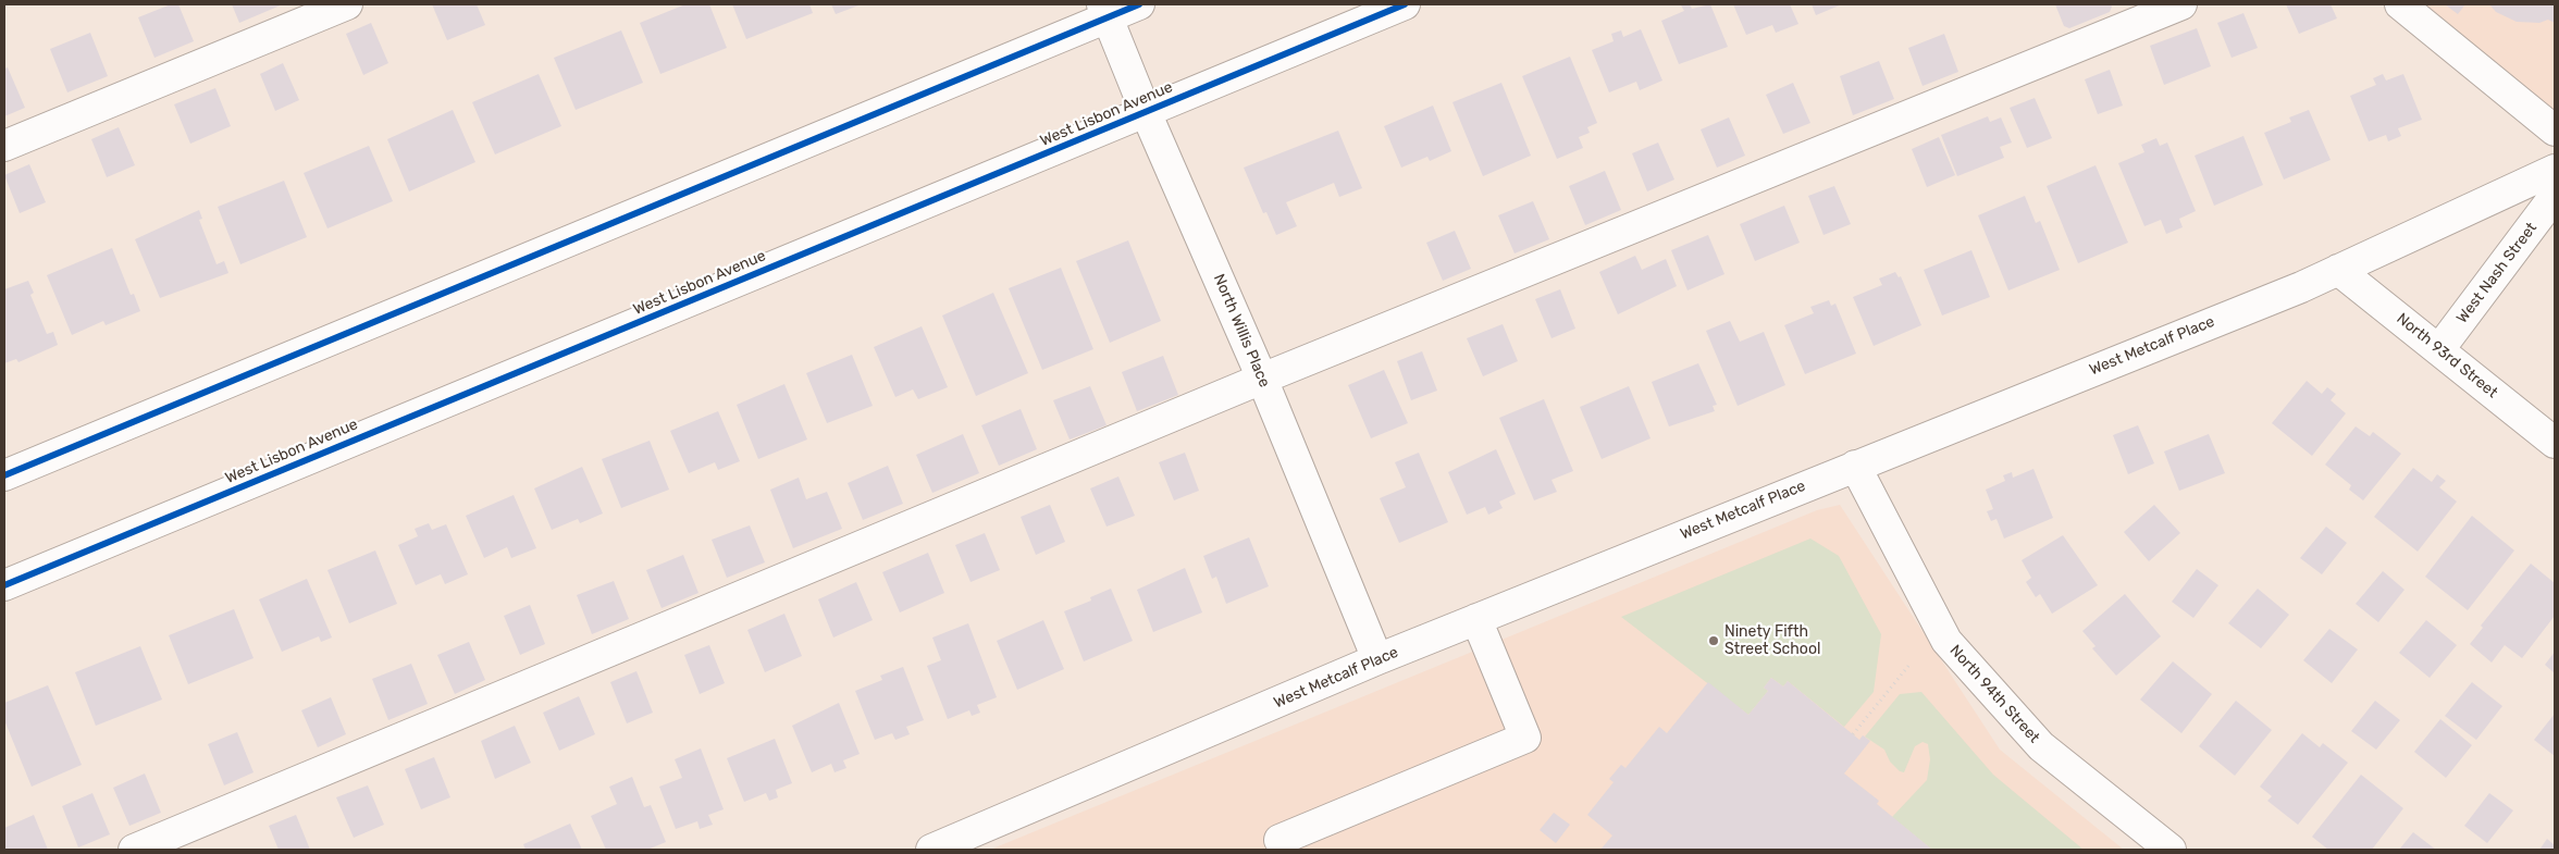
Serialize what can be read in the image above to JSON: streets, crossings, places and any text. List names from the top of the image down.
{
  "streets": {
    "street": [
      "West Lisbon Avenue",
      "West Nash Street",
      "North Willis Place",
      "West Metcalf Place",
      "North 93rd Street",
      "North 94th Street"
    ]
  },
  "crossings": [
    ["West Lisbon Avenue", "North Willis Place"],
    ["West Nash Street", "North 93rd Street"],
    ["North Willis Place", "West Metcalf Place"],
    ["West Metcalf Place", "North 93rd Street"],
    ["West Metcalf Place", "North 94th Street"]
  ],
  "places": ["Ninety Fifth Street School"]
}
